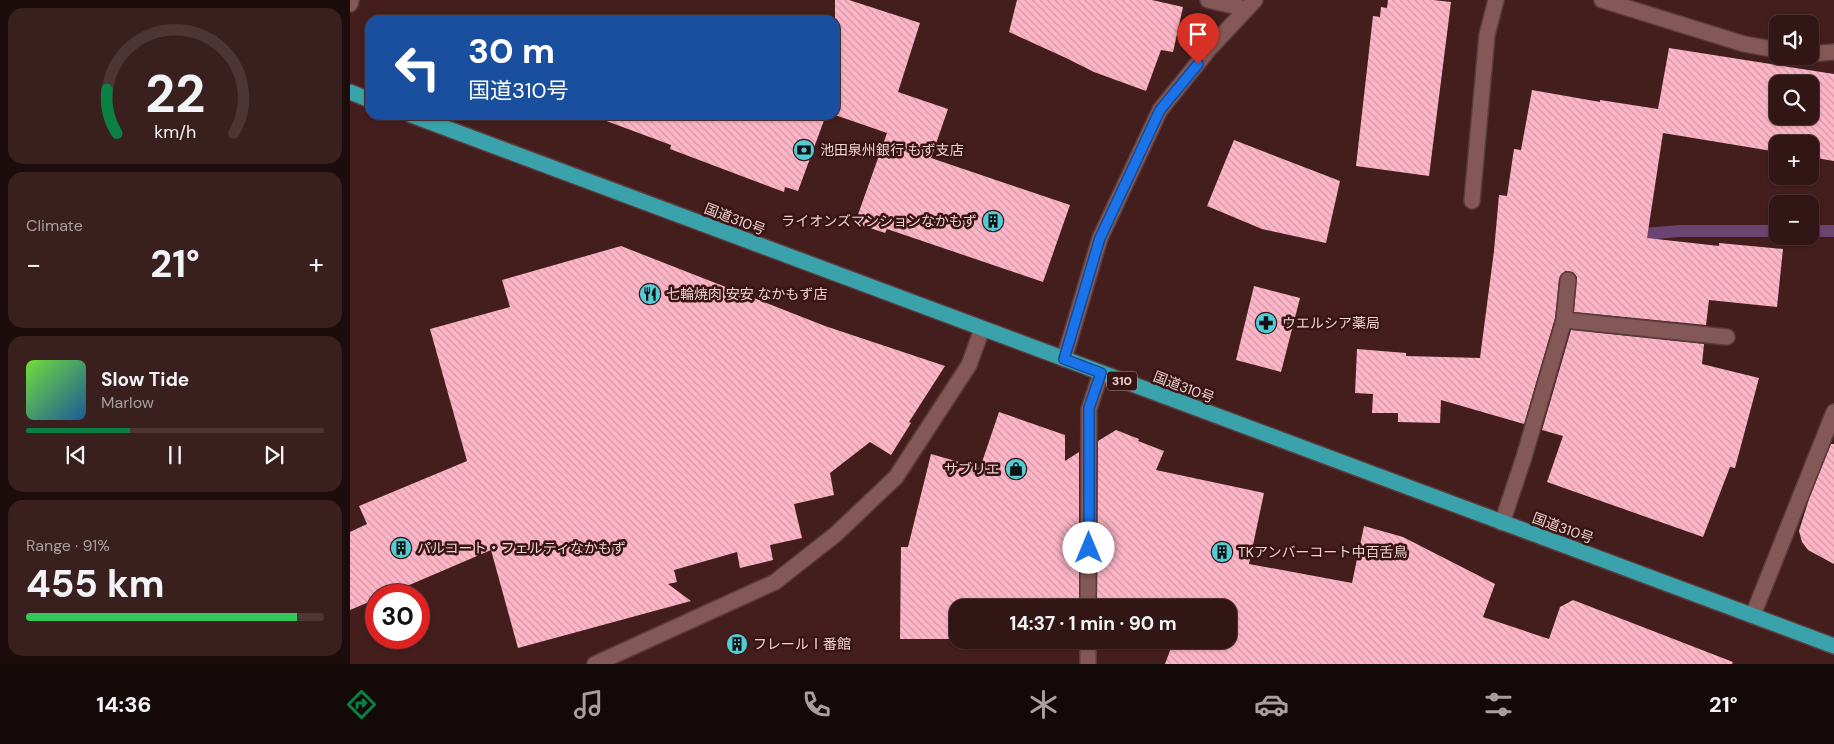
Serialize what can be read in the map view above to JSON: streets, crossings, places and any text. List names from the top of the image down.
{
  "streets": {
    "highway": ["国道310号", "310"]
  },
  "places": {
    "bank": ["池田泉州銀行 もず支店"],
    "building": [
      "ライオンズマンションなかもず",
      "パルコート・フェルティなかもず",
      "TKアンバーコート中百舌鳥",
      "フレールⅠ番館"
    ],
    "restaurant": ["七輪焼肉 安安 なかもず店"],
    "pharmacy": ["ウエルシア薬局"],
    "shop": ["サブリエ"]
  },
  "page": {
    "map_buttons": ["+", "−"],
    "turn": ["30 m", "国道310号"],
    "tile": [
      "Climate",
      ["Range · 91%", "455 km"]
    ],
    "heat": ["−", "21°", "+"],
    "song": ["Slow Tide", "Marlow"],
    "limit": "30",
    "trip": "14:37 · 1 min · 90 m",
    "tabs": ["14:36", "21°"],
    "gauge": ["22", "km/h"]
  }
}
